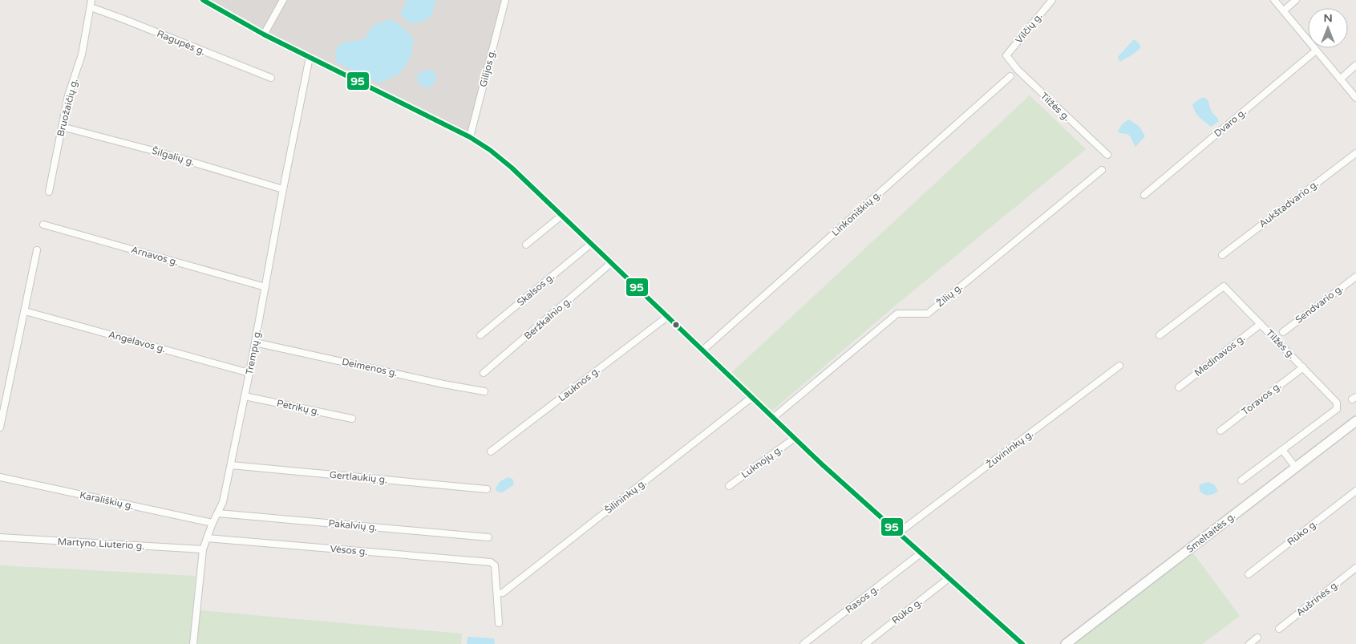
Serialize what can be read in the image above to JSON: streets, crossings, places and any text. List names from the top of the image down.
{
  "streets": {
    "main road": ["Smeltaitės g."],
    "street": [
      "Vilčių g.",
      "Ragupės g.",
      "Gilijos g.",
      "Tilžės g.",
      "Bruožaičių g.",
      "Dvaro g.",
      "Šilgalių g.",
      "Aukštadvario g.",
      "Linkoniškių g.",
      "Arnavos g.",
      "Skalsos g.",
      "Žilių g.",
      "Sendvario g.",
      "Beržkalnio g.",
      "Angelavos g.",
      "Trempų g.",
      "Medinavos g.",
      "Deimenos g.",
      "Lauknos g.",
      "Toravos g.",
      "Petrikų g.",
      "Žuvininkų g.",
      "Luknojų g.",
      "Gertlaukių g.",
      "Šilininkų g.",
      "Karališkių g.",
      "Pakalvių g.",
      "Rūko g.",
      "Martyno Liuterio g.",
      "Vėsos g.",
      "Aušrinės g.",
      "Rasos g."
    ]
  },
  "crossings": [
    ["Vilčių g.", "Tilžės g."],
    ["Ragupės g.", "Bruožaičių g."],
    ["Tilžės g.", "Medinavos g."],
    ["Tilžės g.", "Toravos g."],
    ["Bruožaičių g.", "Šilgalių g."],
    ["Šilgalių g.", "Trempų g."],
    ["Arnavos g.", "Trempų g."],
    ["Angelavos g.", "Trempų g."],
    ["Trempų g.", "Deimenos g."],
    ["Trempų g.", "Petrikų g."],
    ["Trempų g.", "Gertlaukių g."],
    ["Trempų g.", "Karališkių g."],
    ["Trempų g.", "Pakalvių g."],
    ["Trempų g.", "Martyno Liuterio g."],
    ["Trempų g.", "Vėsos g."],
    ["Šilininkų g.", "Vėsos g."]
  ],
  "lines": ["transit line 95"],
  "north": "top"
}
